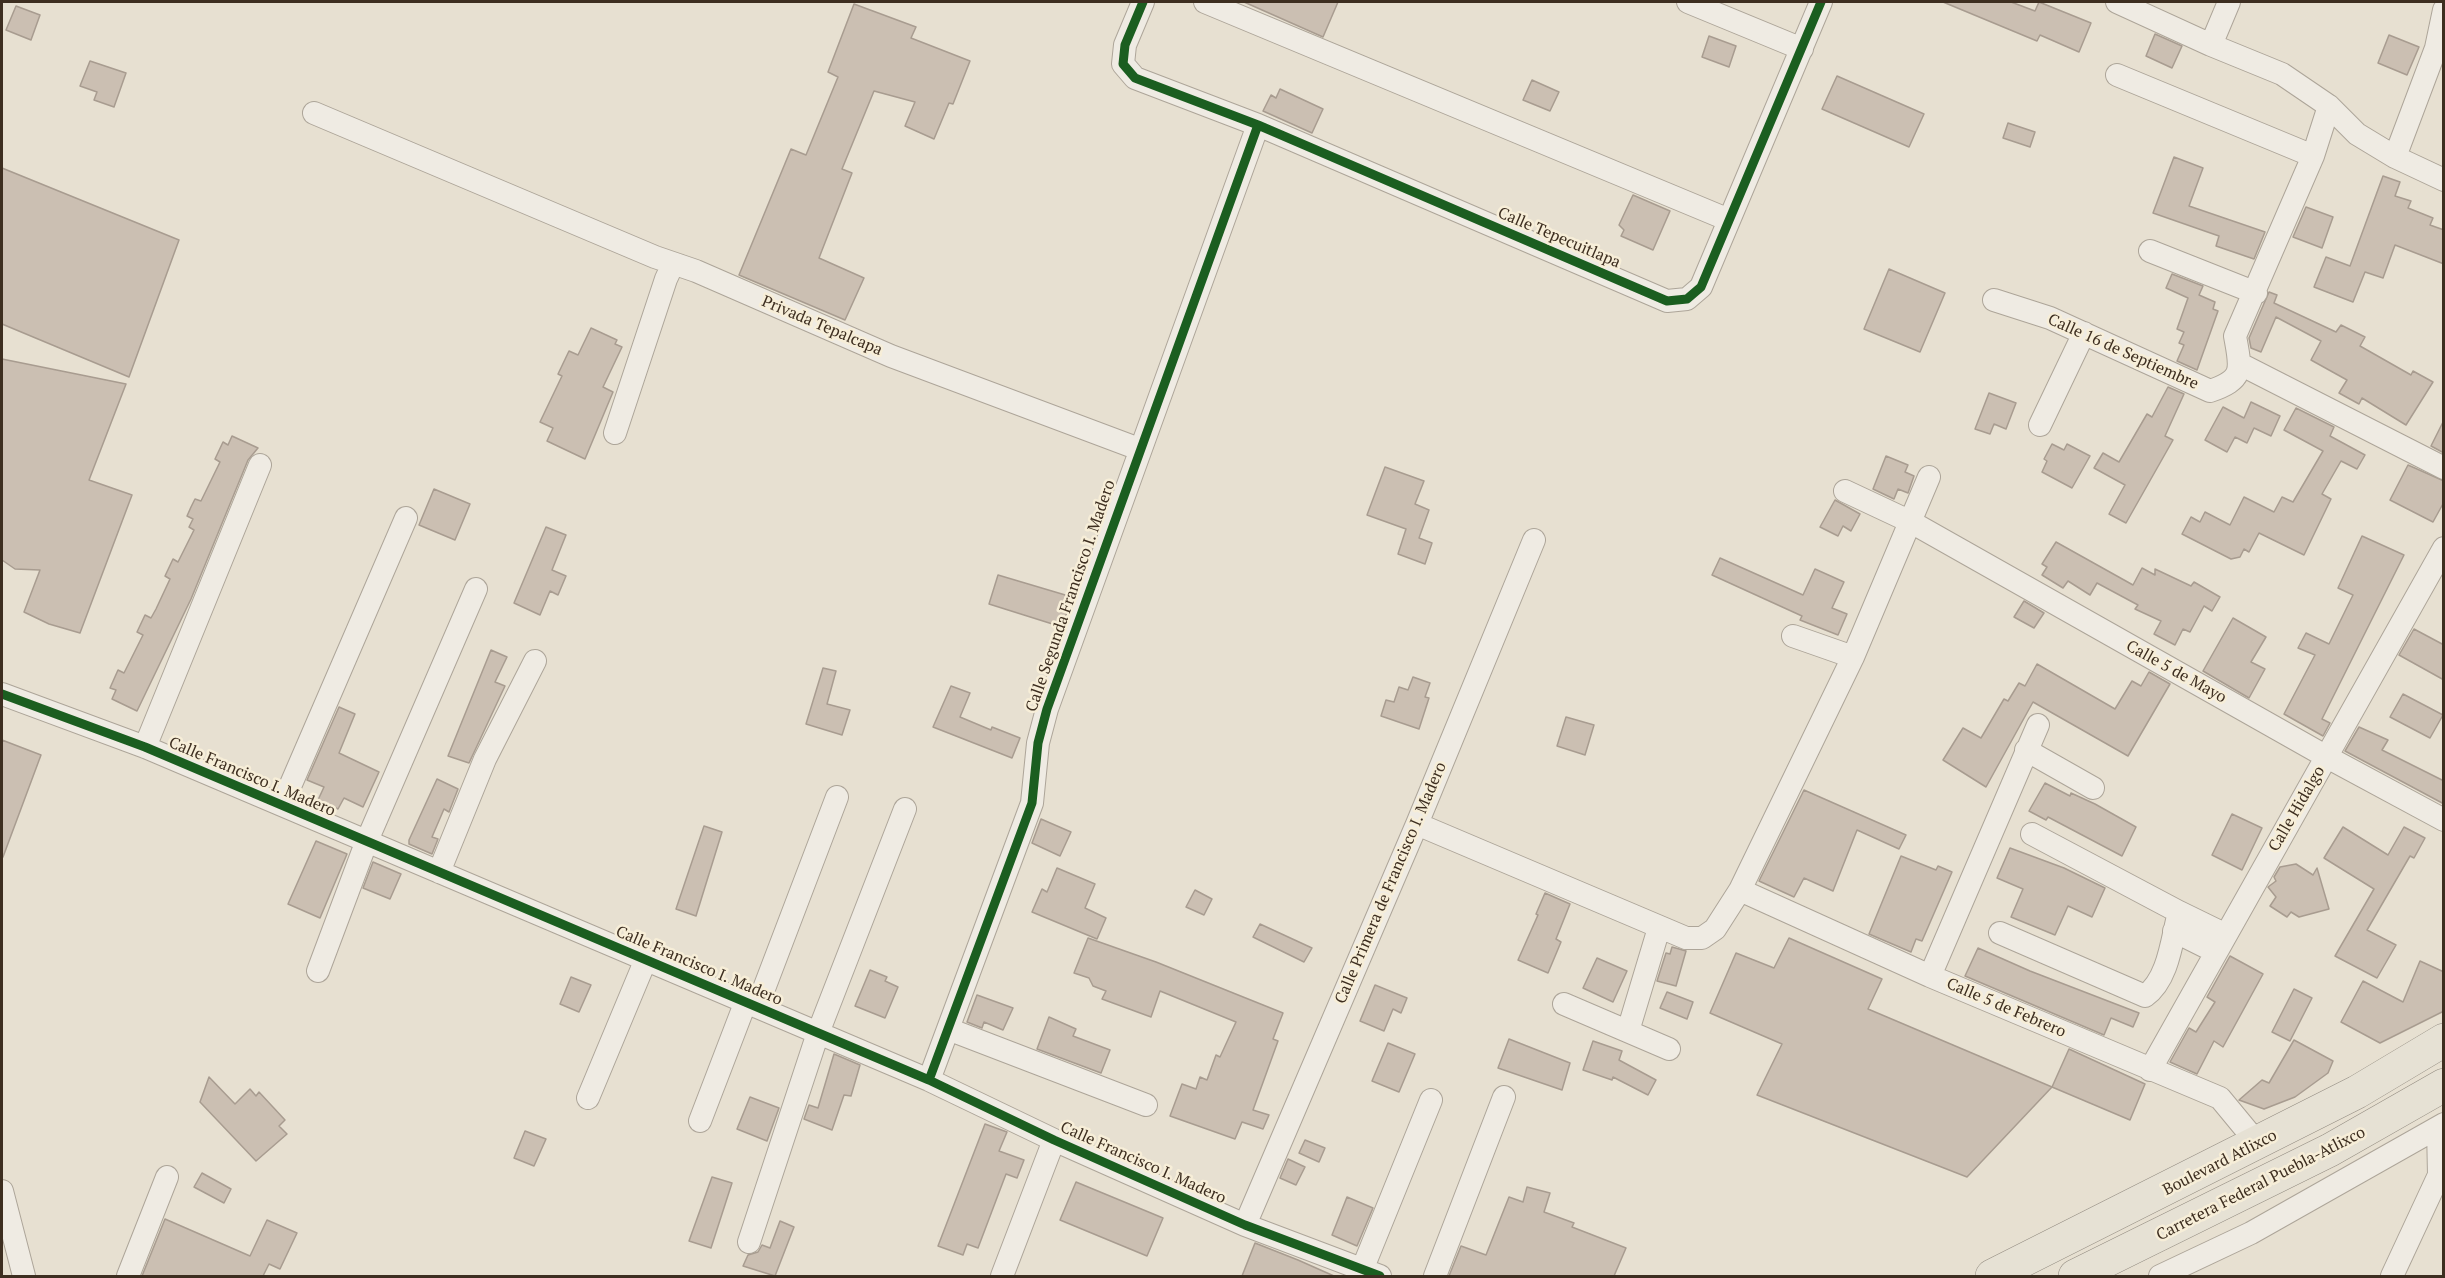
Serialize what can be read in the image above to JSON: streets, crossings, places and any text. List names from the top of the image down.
{
  "streets": {
    "main road": ["Boulevard Atlixco", "Carretera Federal Puebla-Atlixco"],
    "street": [
      "Calle Tepecuitlapa",
      "Privada Tepalcapa",
      "Calle 16 de Septiembre",
      "Calle Segunda Francisco I. Madero",
      "Calle 5 de Mayo",
      "Calle Francisco I. Madero",
      "Calle Hidalgo",
      "Calle Primera de Francisco I. Madero",
      "Calle 5 de Febrero"
    ]
  },
  "crossings": [
    ["Calle Tepecuitlapa", "Calle Segunda Francisco I. Madero"],
    ["Privada Tepalcapa", "Calle Segunda Francisco I. Madero"],
    ["Calle Segunda Francisco I. Madero", "Calle Francisco I. Madero"],
    ["Calle 5 de Mayo", "Calle Hidalgo"],
    ["Calle Francisco I. Madero", "Calle Primera de Francisco I. Madero"],
    ["Calle Hidalgo", "Calle 5 de Febrero"],
    ["Calle 5 de Febrero", "Boulevard Atlixco"]
  ]
}
